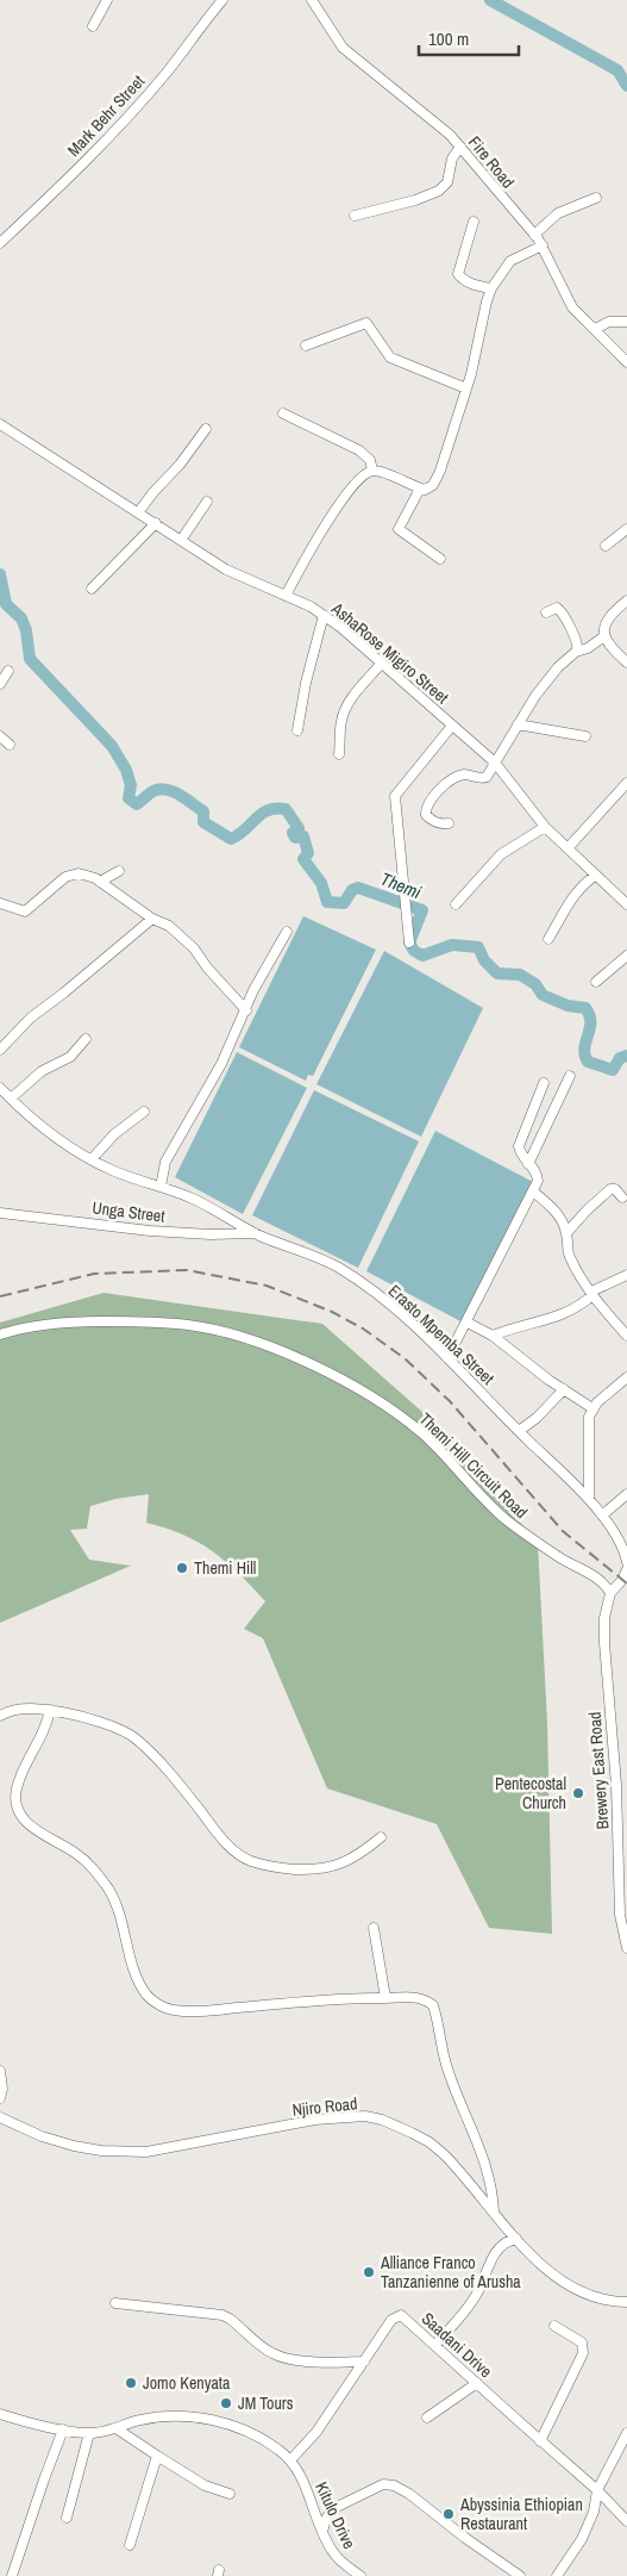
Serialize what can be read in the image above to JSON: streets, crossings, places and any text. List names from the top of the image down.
{
  "streets": {
    "street": [
      "Mark Behr Street",
      "Fire Road",
      "AshaRose Migiro Street",
      "Unga Street",
      "Erasto Mpemba Street",
      "Themi Hill Circuit Road",
      "Brewery East Road",
      "Njiro Road",
      "Saadani Drive",
      "Kitulo Drive"
    ]
  },
  "crossings": [
    ["Unga Street", "Erasto Mpemba Street"],
    ["Themi Hill Circuit Road", "Brewery East Road"],
    ["Saadani Drive", "Kitulo Drive"]
  ],
  "water": ["Themi"],
  "places": [
    "Themi Hill",
    "Pentecostal Church",
    "Alliance Franco Tanzanienne of Arusha",
    "Jomo Kenyata",
    "JM Tours",
    "Abyssinia Ethiopian Restaurant"
  ],
  "scale_bar": "100 m"
}
